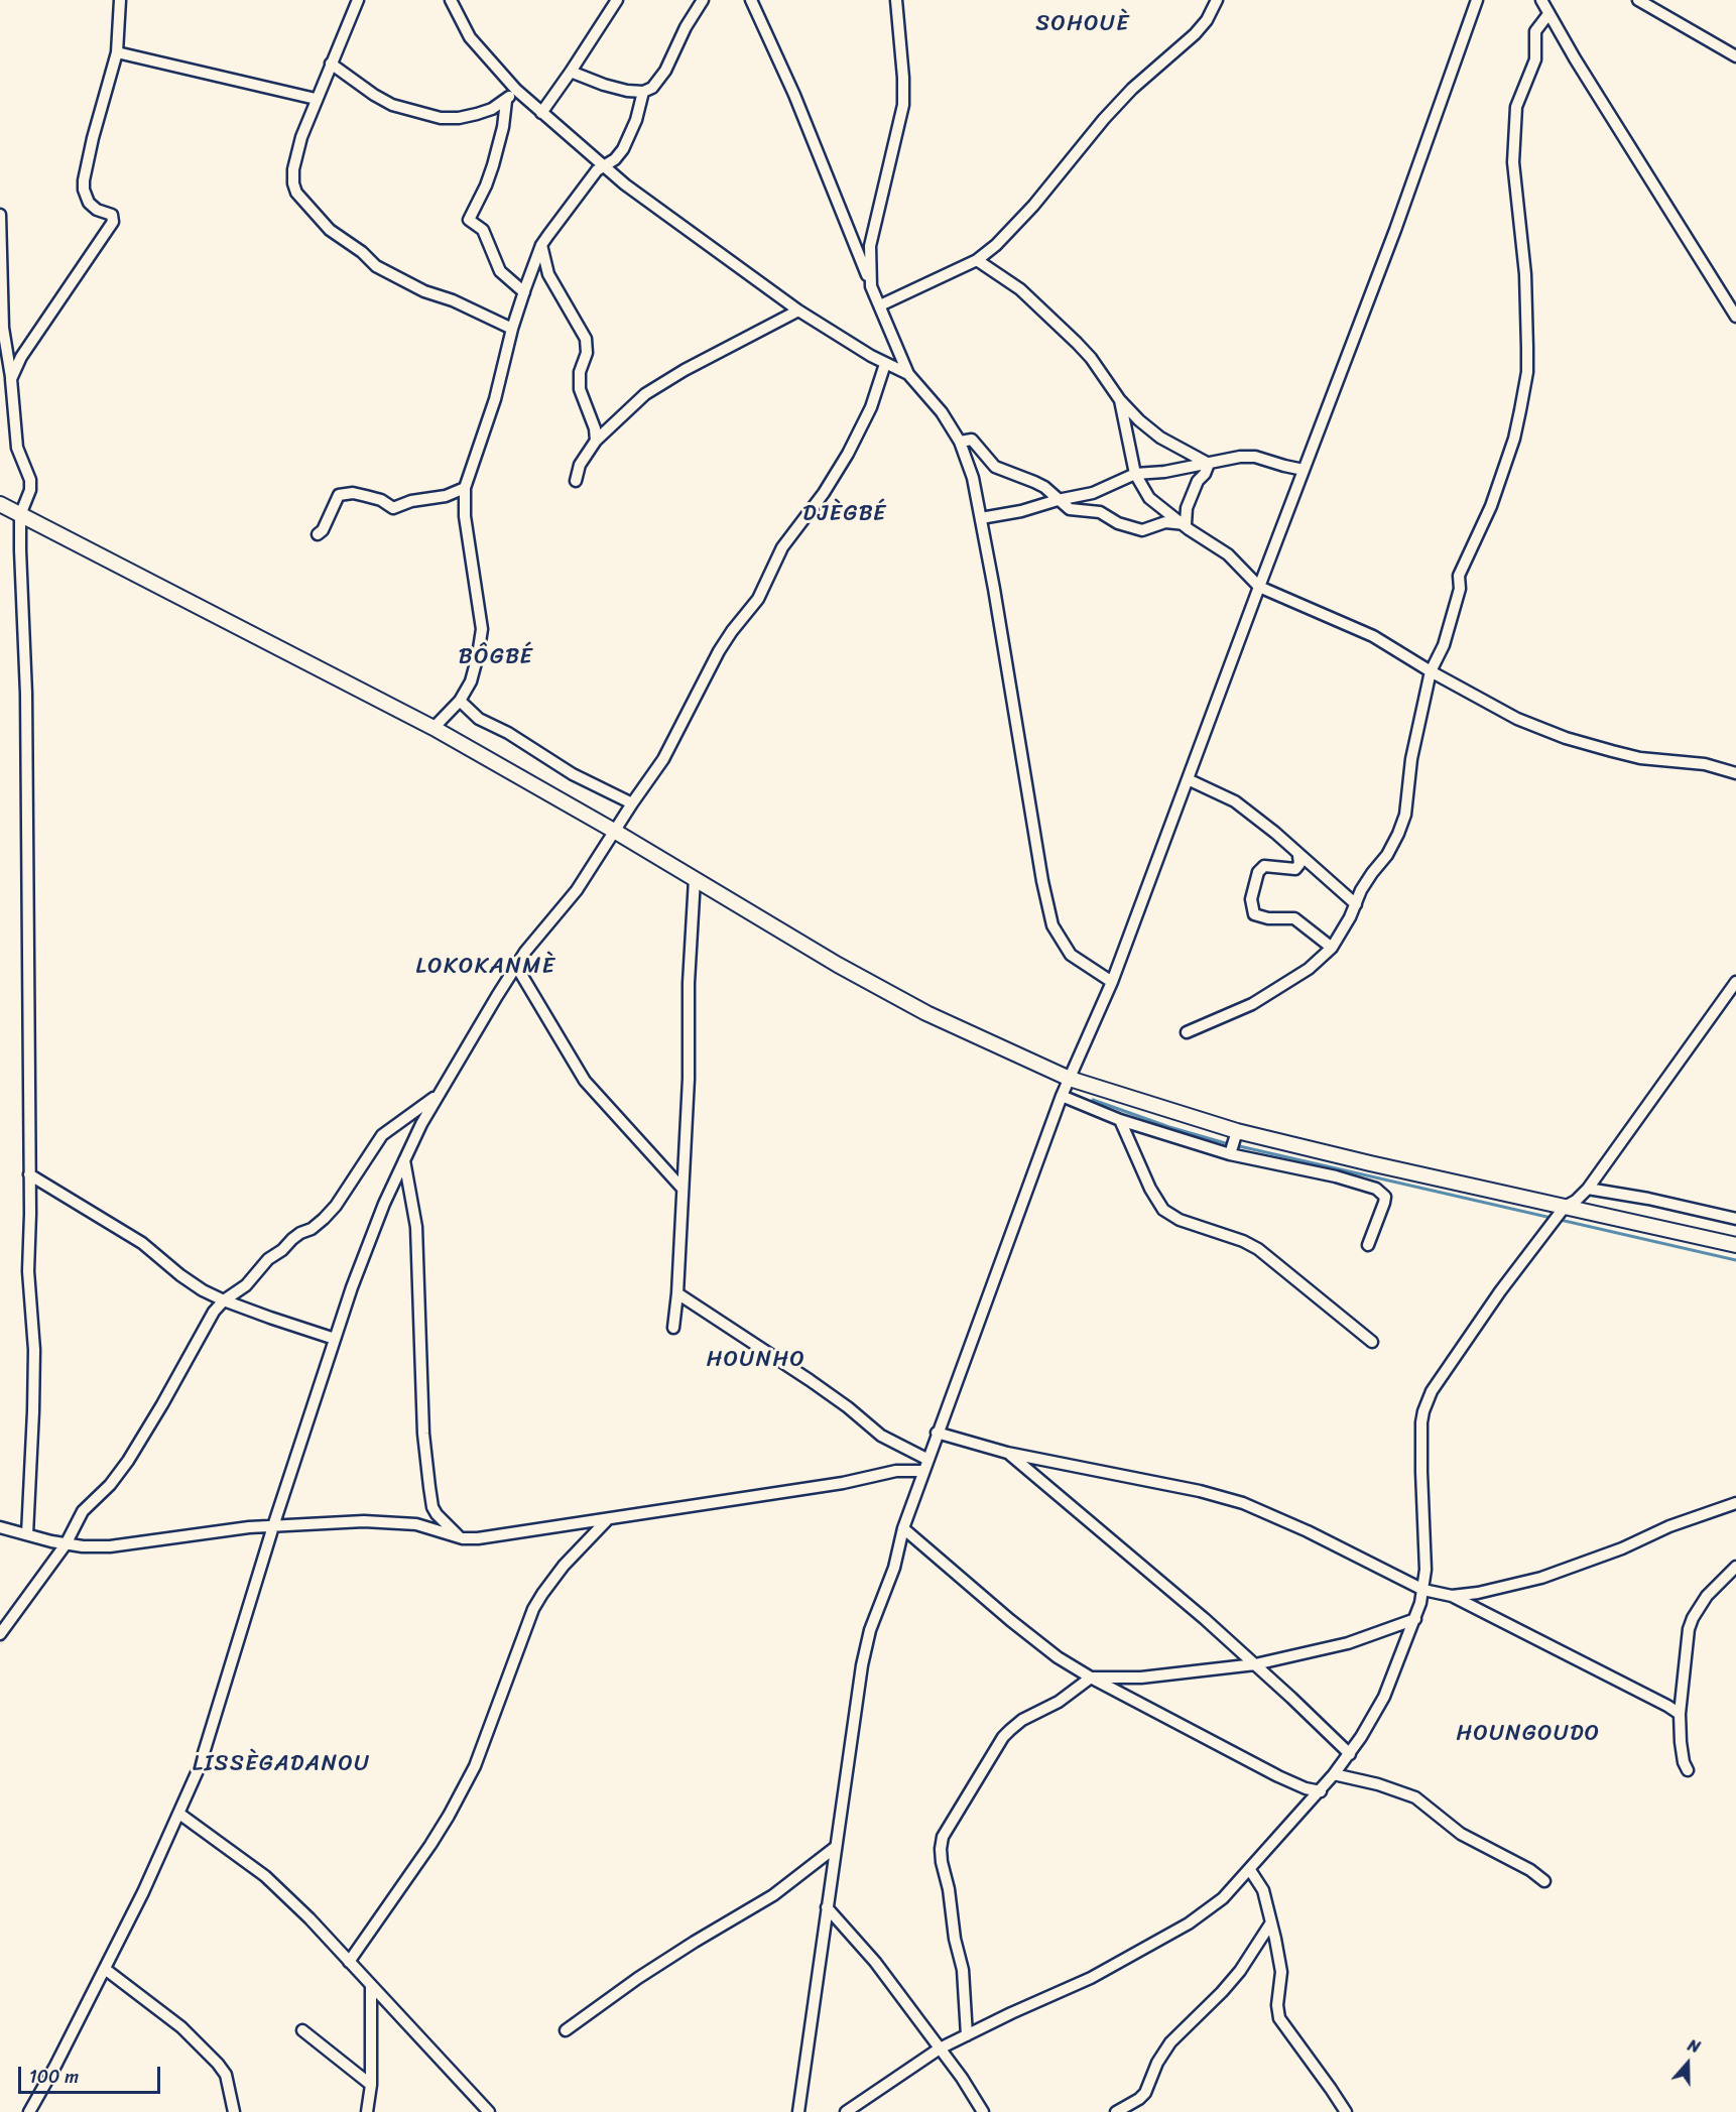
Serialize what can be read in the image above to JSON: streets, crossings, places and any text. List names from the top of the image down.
{
  "districts": [
    "SOHOUÈ",
    "DJÈGBÉ",
    "BÔGBÉ",
    "LOKOKANMÈ",
    "HOUNHO",
    "HOUNGOUDO",
    "LISSÈGADANOU"
  ],
  "scale_bar": "100 m",
  "north": "top"
}
